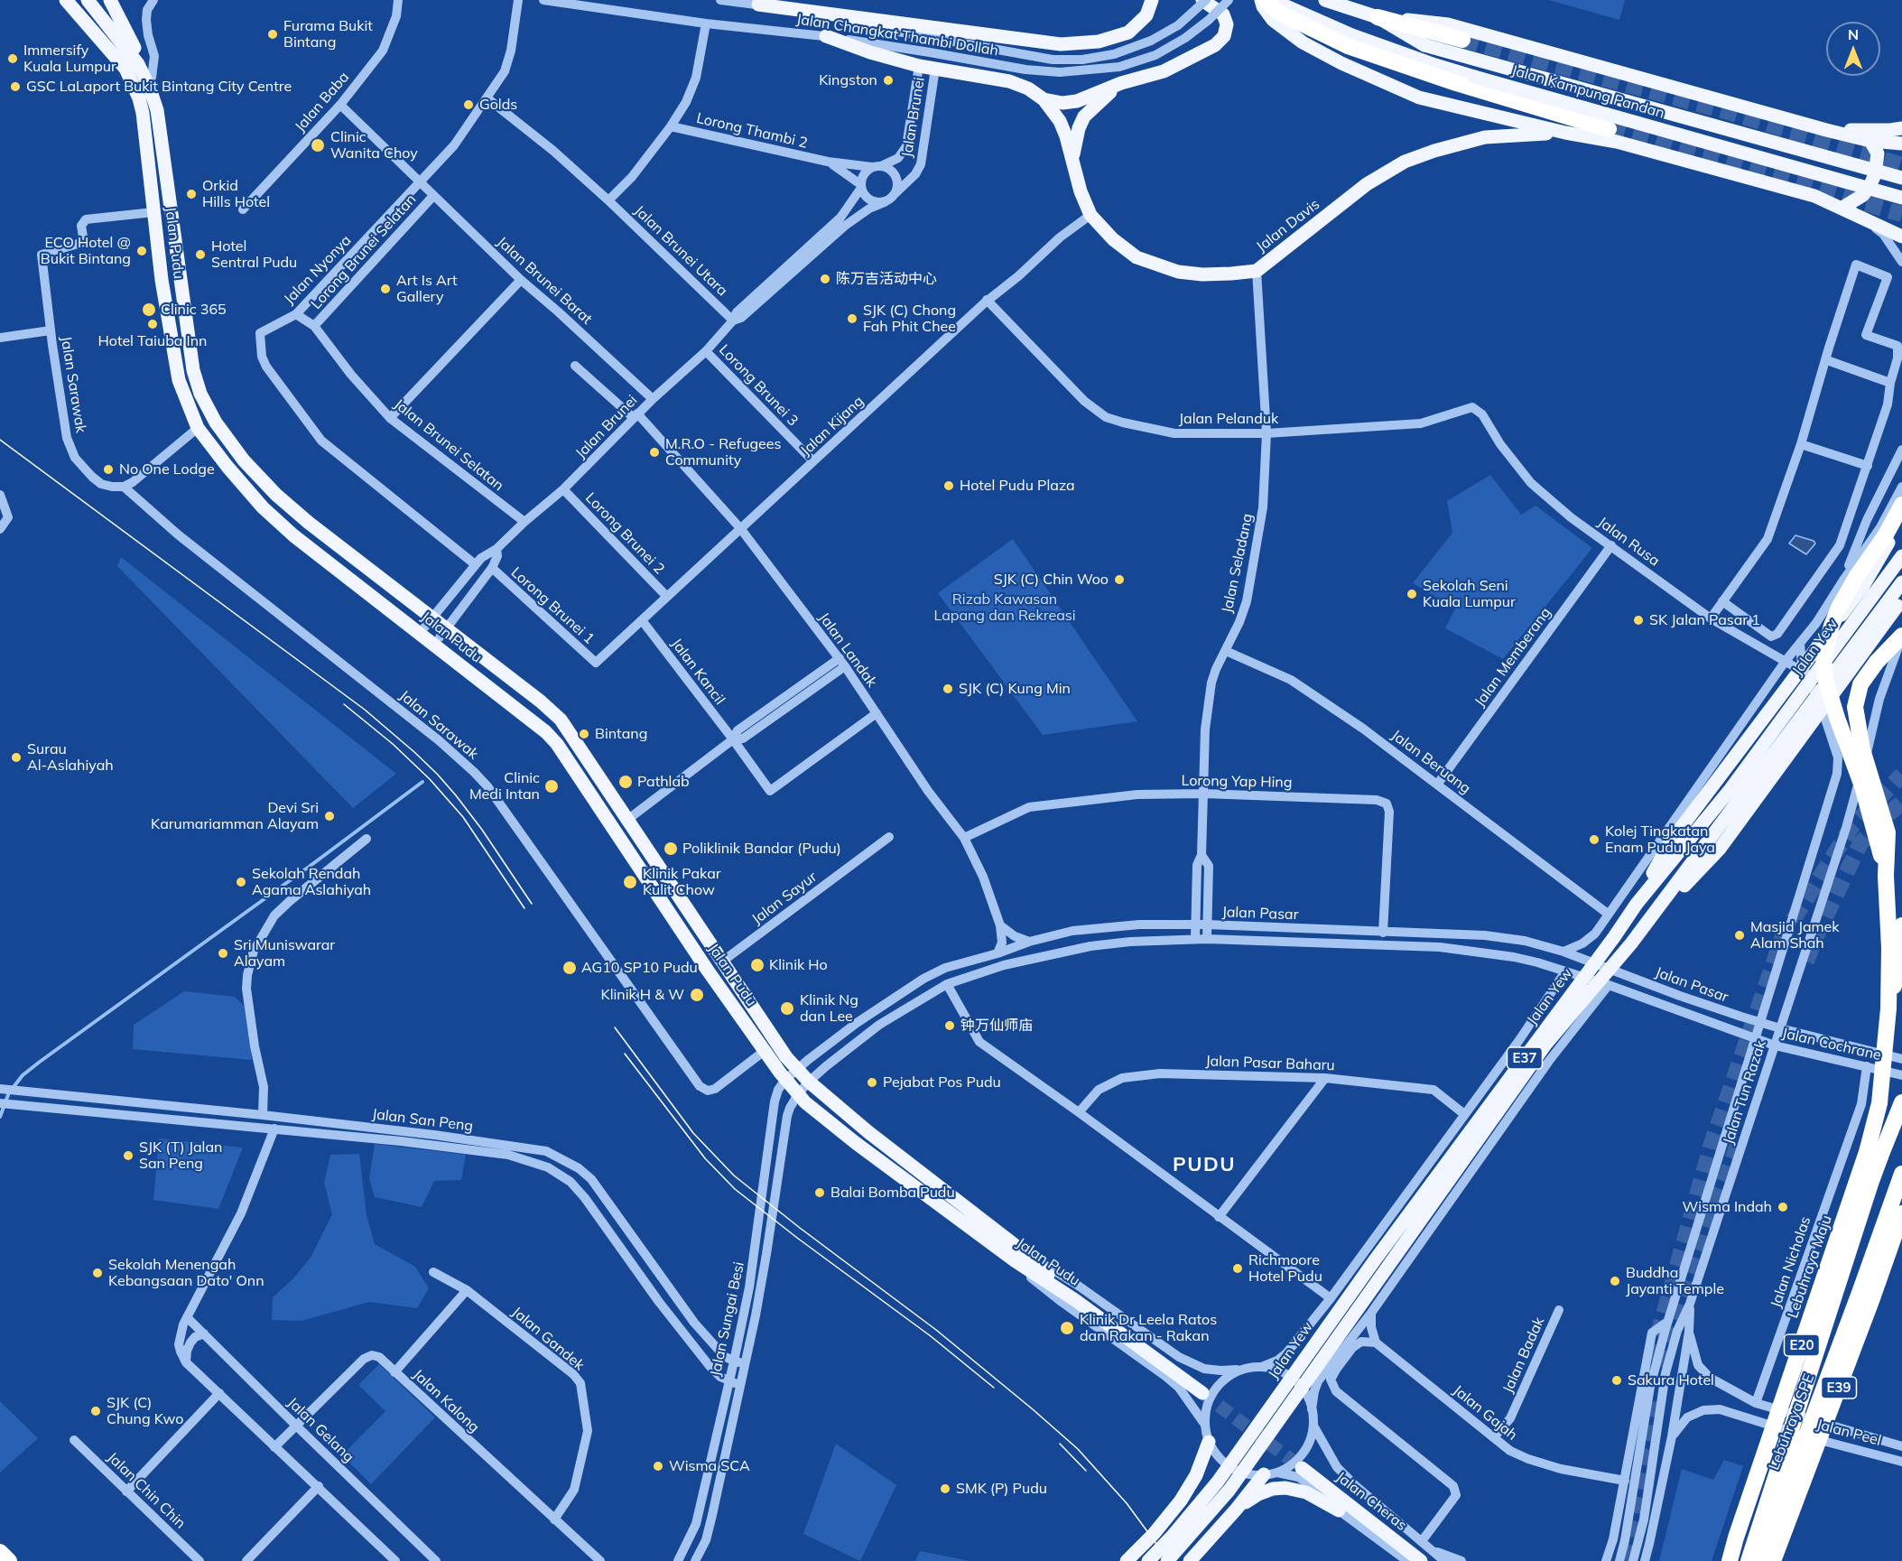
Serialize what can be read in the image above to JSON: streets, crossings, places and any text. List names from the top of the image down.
{
  "streets": {
    "highway": [
      "Lebuhraya Maju",
      "E20",
      "E39",
      "Lebuhraya SPE"
    ],
    "main road": [
      "Jalan Kampung Pandan",
      "Jalan Davis",
      "Jalan Pudu",
      "Jalan Yew",
      "E37",
      "Jalan Cheras"
    ],
    "street": [
      "Jalan Changkat Thambi Dollah",
      "Jalan Baba",
      "Jalan Brunei",
      "Lorong Thambi 2",
      "Jalan Brunei Utara",
      "Lorong Brunei Selatan",
      "Jalan Nyonya",
      "Jalan Brunei Barat",
      "Jalan Sarawak",
      "Lorong Brunei 3",
      "Jalan Pelanduk",
      "Jalan Kijang",
      "Jalan Brunei Selatan",
      "Lorong Brunei 2",
      "Jalan Rusa",
      "Jalan Seladang",
      "Lorong Brunei 1",
      "Jalan Landak",
      "Jalan Memberang",
      "Jalan Kancil",
      "Jalan Beruang",
      "Lorong Yap Hing",
      "Jalan Sayur",
      "Jalan Pasar",
      "Jalan Cochrane",
      "Jalan Pasar Baharu",
      "Jalan Tun Razak",
      "Jalan San Peng",
      "Jalan Nicholas",
      "Jalan Sungai Besi",
      "Jalan Gandek",
      "Jalan Badak",
      "Jalan Kalong",
      "Jalan Gajah",
      "Jalan Gelang",
      "Jalan Peel",
      "Jalan Chin Chin"
    ]
  },
  "crossings": [
    ["Jalan Baba", "Jalan Brunei Barat"],
    ["Jalan Brunei", "Lorong Thambi 2"],
    ["Jalan Brunei", "Jalan Pudu"],
    ["Jalan Brunei", "Jalan Brunei Utara"],
    ["Jalan Brunei", "Jalan Nyonya"],
    ["Jalan Brunei", "Jalan Brunei Barat"],
    ["Jalan Brunei", "Lorong Brunei 3"],
    ["Jalan Brunei", "Jalan Brunei Selatan"],
    ["Jalan Brunei", "Lorong Brunei 2"],
    ["Jalan Brunei", "Jalan Landak"],
    ["Jalan Davis", "Jalan Kijang"],
    ["Jalan Davis", "Jalan Seladang"],
    ["Jalan Pudu", "Jalan Sarawak"],
    ["Jalan Pudu", "Jalan Sayur"],
    ["Jalan Pudu", "Jalan Pasar"],
    ["Jalan Pudu", "Jalan Sungai Besi"],
    ["Jalan Brunei Utara", "Jalan Nyonya"],
    ["Lorong Brunei Selatan", "Jalan Brunei Barat"],
    ["Lorong Brunei Selatan", "Jalan Brunei Selatan"],
    ["Jalan Nyonya", "Jalan Brunei Barat"],
    ["Jalan Nyonya", "Jalan Brunei Selatan"],
    ["Lorong Brunei 3", "Jalan Kijang"],
    ["Jalan Pelanduk", "Jalan Kijang"],
    ["Jalan Pelanduk", "Jalan Rusa"],
    ["Jalan Pelanduk", "Jalan Seladang"],
    ["Jalan Kijang", "Lorong Brunei 2"],
    ["Jalan Kijang", "Lorong Brunei 1"],
    ["Jalan Kijang", "Jalan Landak"],
    ["Jalan Kijang", "Jalan Kancil"],
    ["Jalan Rusa", "Jalan Memberang"],
    ["Jalan Seladang", "Jalan Beruang"],
    ["Jalan Seladang", "Lorong Yap Hing"],
    ["Jalan Seladang", "Jalan Pasar"],
    ["Jalan Yew", "Jalan Pasar"],
    ["Jalan Yew", "Jalan Pasar Baharu"],
    ["Jalan Landak", "Jalan Kancil"],
    ["Jalan Landak", "Lorong Yap Hing"],
    ["Jalan Landak", "Jalan Pasar"],
    ["Jalan Memberang", "Jalan Beruang"],
    ["Lorong Yap Hing", "Jalan Pasar"],
    ["Jalan Pasar", "Jalan Cochrane"],
    ["Jalan Pasar", "Jalan Tun Razak"],
    ["Jalan Pasar", "Jalan Sungai Besi"],
    ["Jalan Cochrane", "Jalan Tun Razak"],
    ["Jalan Cochrane", "Jalan Nicholas"],
    ["Jalan San Peng", "Jalan Sungai Besi"],
    ["Jalan Nicholas", "Jalan Peel"],
    ["Jalan Gandek", "Jalan Kalong"],
    ["Jalan Badak", "Jalan Gajah"],
    ["Jalan Kalong", "Jalan Gelang"]
  ],
  "districts": ["PUDU"],
  "parks": ["Rizab Kawasan Lapang dan Rekreasi"],
  "places": [
    "Furama Bukit Bintang",
    "Immersify Kuala Lumpur",
    "Kingston",
    "GSC LaLaport Bukit Bintang City Centre",
    "Golds",
    "Clinic Wanita Choy",
    "Orkid Hills Hotel",
    "ECO Hotel @ Bukit Bintang",
    "Hotel Sentral Pudu",
    "陈万吉活动中心",
    "Art Is Art Gallery",
    "Clinic 365",
    "SJK (C) Chong Fah Phit Chee",
    "Hotel Taiuba Inn",
    "M.R.O - Refugees Community",
    "No One Lodge",
    "Hotel Pudu Plaza",
    "SJK (C) Chin Woo",
    "Sekolah Seni Kuala Lumpur",
    "SK Jalan Pasar 1",
    "SJK (C) Kung Min",
    "Bintang",
    "Surau Al-Aslahiyah",
    "Pathlab",
    "Clinic Medi Intan",
    "Devi Sri Karumariamman Alayam",
    "Kolej Tingkatan Enam Pudu Jaya",
    "Poliklinik Bandar (Pudu)",
    "Sekolah Rendah Agama Aslahiyah",
    "Klinik Pakar Kulit Chow",
    "Masjid Jamek Alam Shah",
    "Sri Muniswarar Alayam",
    "Klinik Ho",
    "AG10 SP10 Pudu",
    "Klinik H & W",
    "Klinik Ng dan Lee",
    "钟万仙师庙",
    "Pejabat Pos Pudu",
    "SJK (T) Jalan San Peng",
    "Balai Bomba Pudu",
    "Wisma Indah",
    "Richmoore Hotel Pudu",
    "Sekolah Menengah Kebangsaan Dato' Onn",
    "Buddha Jayanti Temple",
    "Klinik Dr Leela Ratos dan Rakan - Rakan",
    "Sakura Hotel",
    "SJK (C) Chung Kwo",
    "Wisma SCA",
    "SMK (P) Pudu"
  ],
  "north": "top"
}
